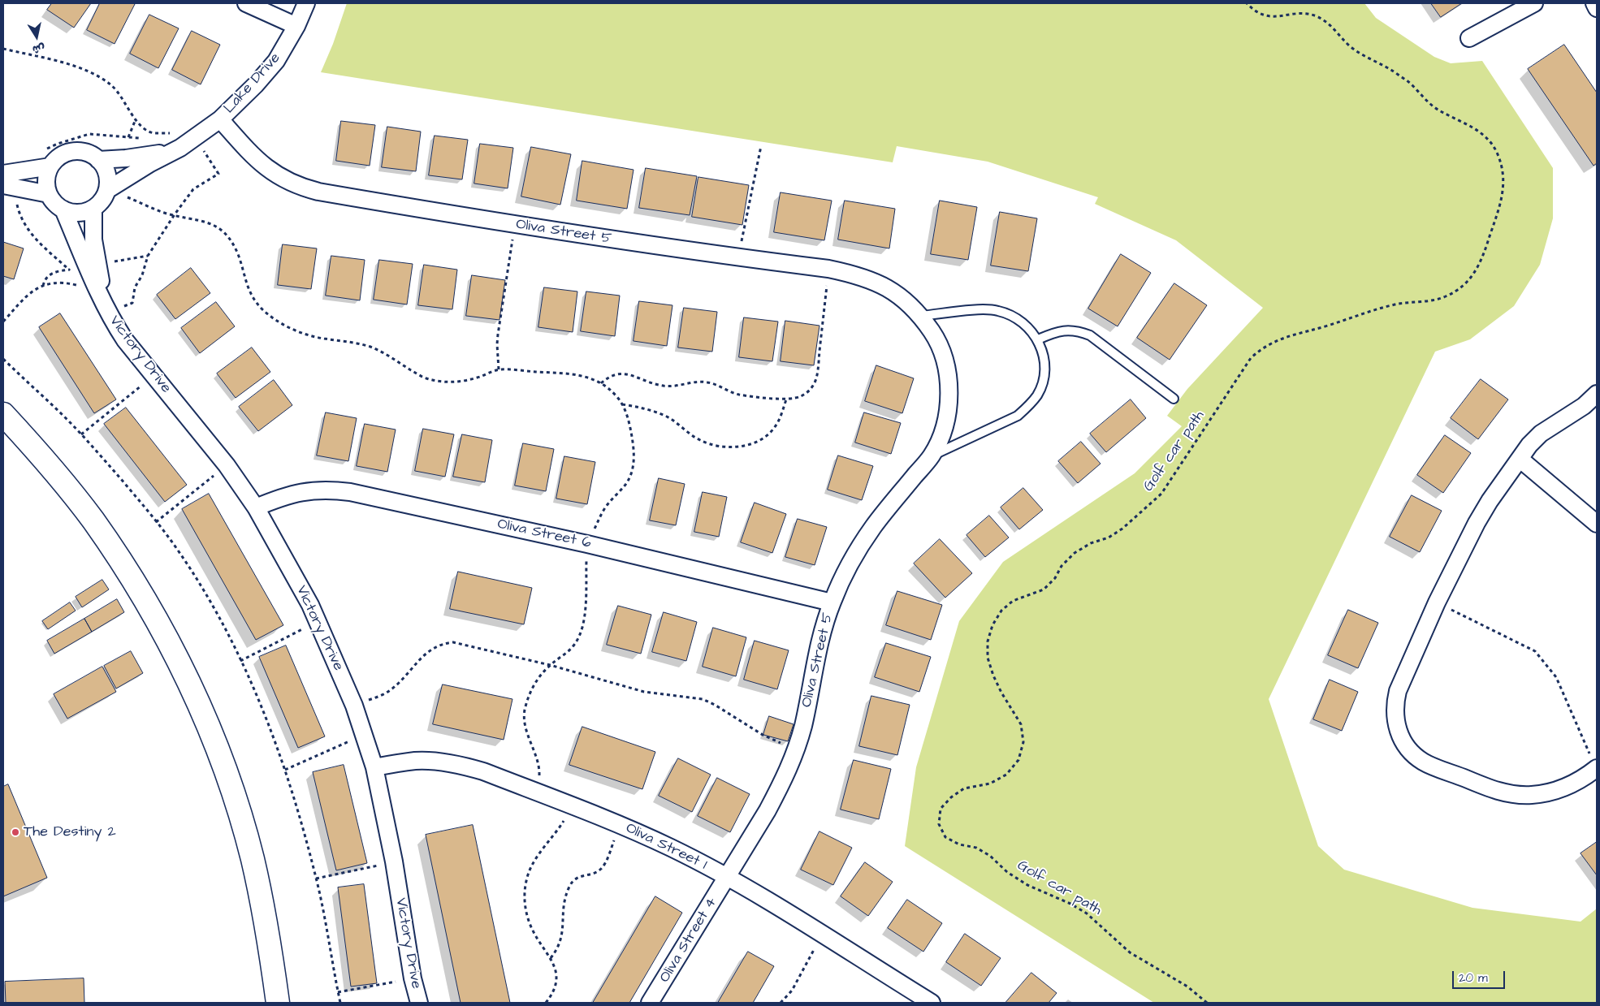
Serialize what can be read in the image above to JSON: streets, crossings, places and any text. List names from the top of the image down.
{
  "streets": {
    "street": [
      "Lake Drive",
      "Oliva Street 5",
      "Victory Drive",
      "Oliva Street 6",
      "Oliva Street 1",
      "Oliva Street 4"
    ],
    "path": ["Golf car path"]
  },
  "crossings": [
    ["Lake Drive", "Oliva Street 5"],
    ["Lake Drive", "Victory Drive"],
    ["Oliva Street 5", "Oliva Street 6"],
    ["Oliva Street 5", "Oliva Street 1"],
    ["Oliva Street 5", "Oliva Street 4"],
    ["Victory Drive", "Oliva Street 6"],
    ["Victory Drive", "Oliva Street 1"],
    ["Oliva Street 1", "Oliva Street 4"]
  ],
  "places": ["The Destiny 2"],
  "scale_bar": "20 m",
  "north": "bottom"
}
